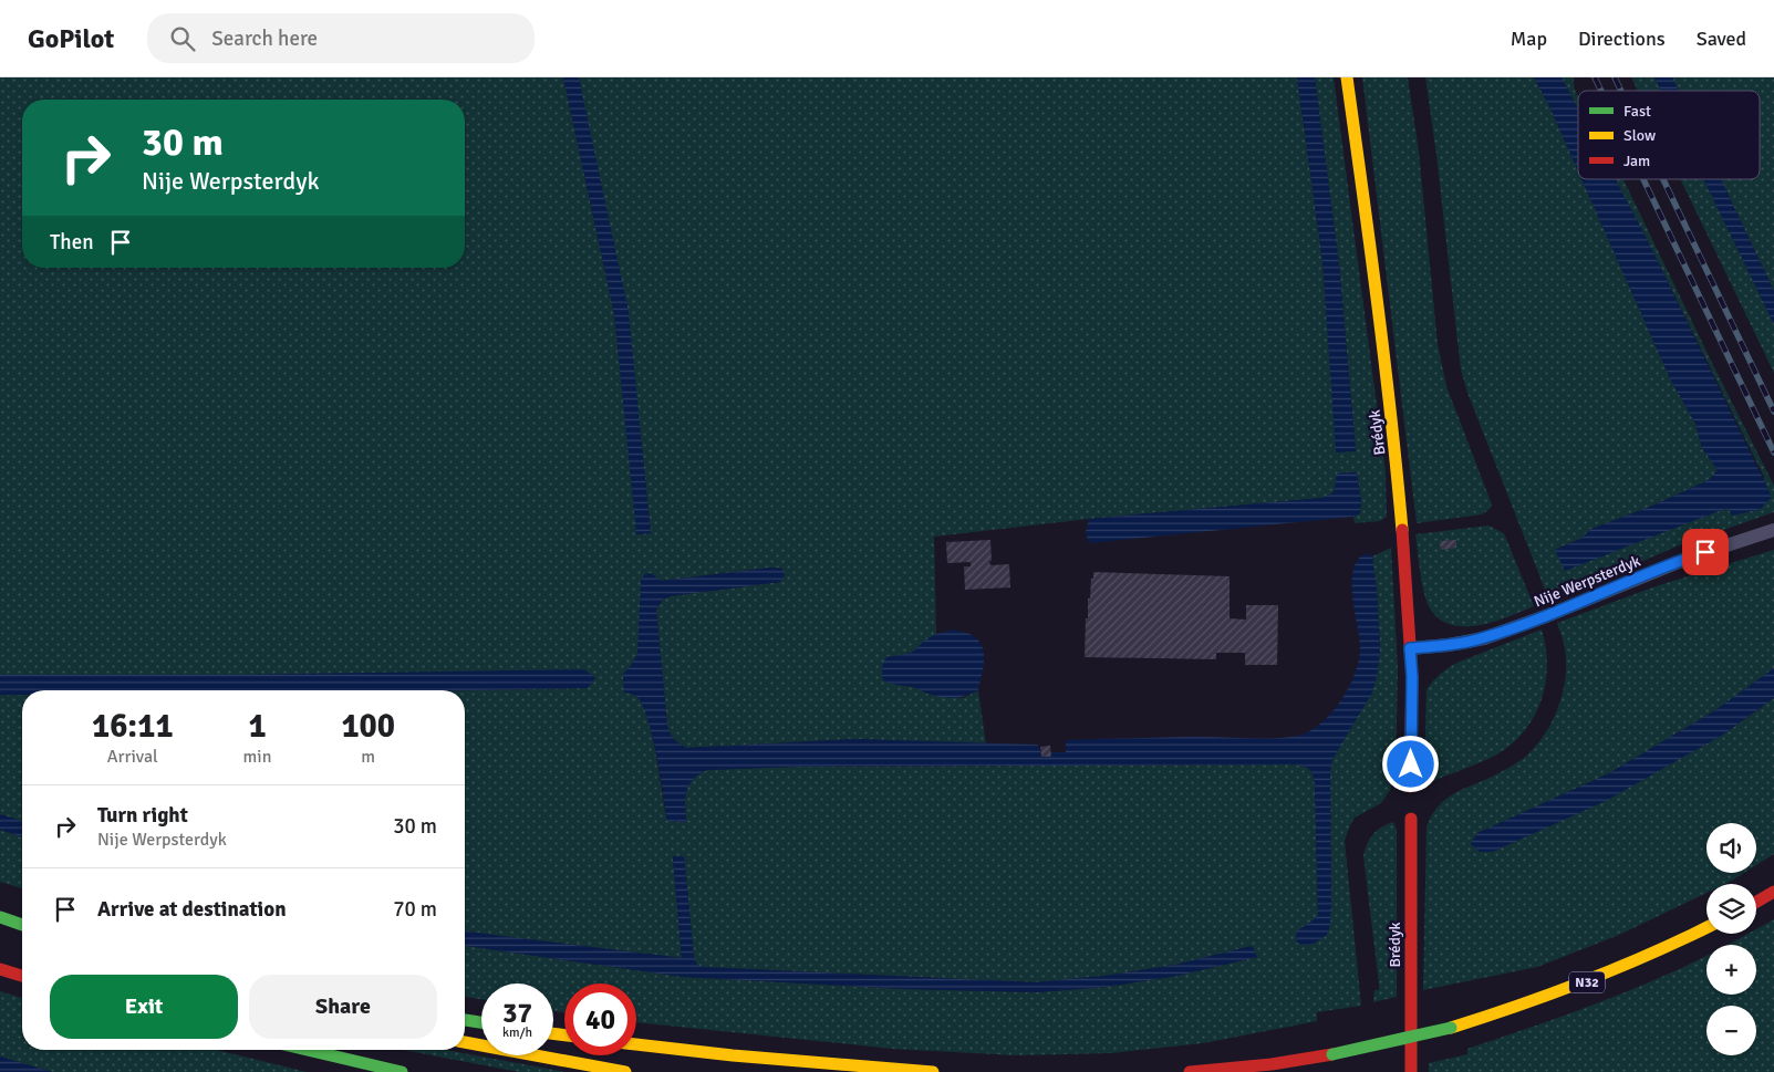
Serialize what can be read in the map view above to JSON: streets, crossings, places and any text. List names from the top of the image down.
{
  "streets": {
    "main road": ["Brédyk", "N32"],
    "lane": ["Nije Werpsterdyk"]
  },
  "crossings": [
    ["Brédyk", "Nije Werpsterdyk"]
  ],
  "legend": ["Fast", "Slow", "Jam"],
  "page": {
    "header": "GoPilot",
    "search": "Search here",
    "nav": ["Map", "Directions", "Saved"],
    "turn": ["30 m", "Nije Werpsterdyk"],
    "then": "Then",
    "eta": [
      "16:11",
      "Arrival",
      "1",
      "min",
      "100",
      "m"
    ],
    "list": [
      {
        "name": "Turn right",
        "note": "Nije Werpsterdyk",
        "value": "30 m"
      },
      {
        "name": "Arrive at destination",
        "value": "70 m"
      }
    ],
    "map_buttons": ["+", "−"],
    "buttons": ["Exit", "Share"],
    "speed": "37 km/h",
    "limit": "40"
  }
}
